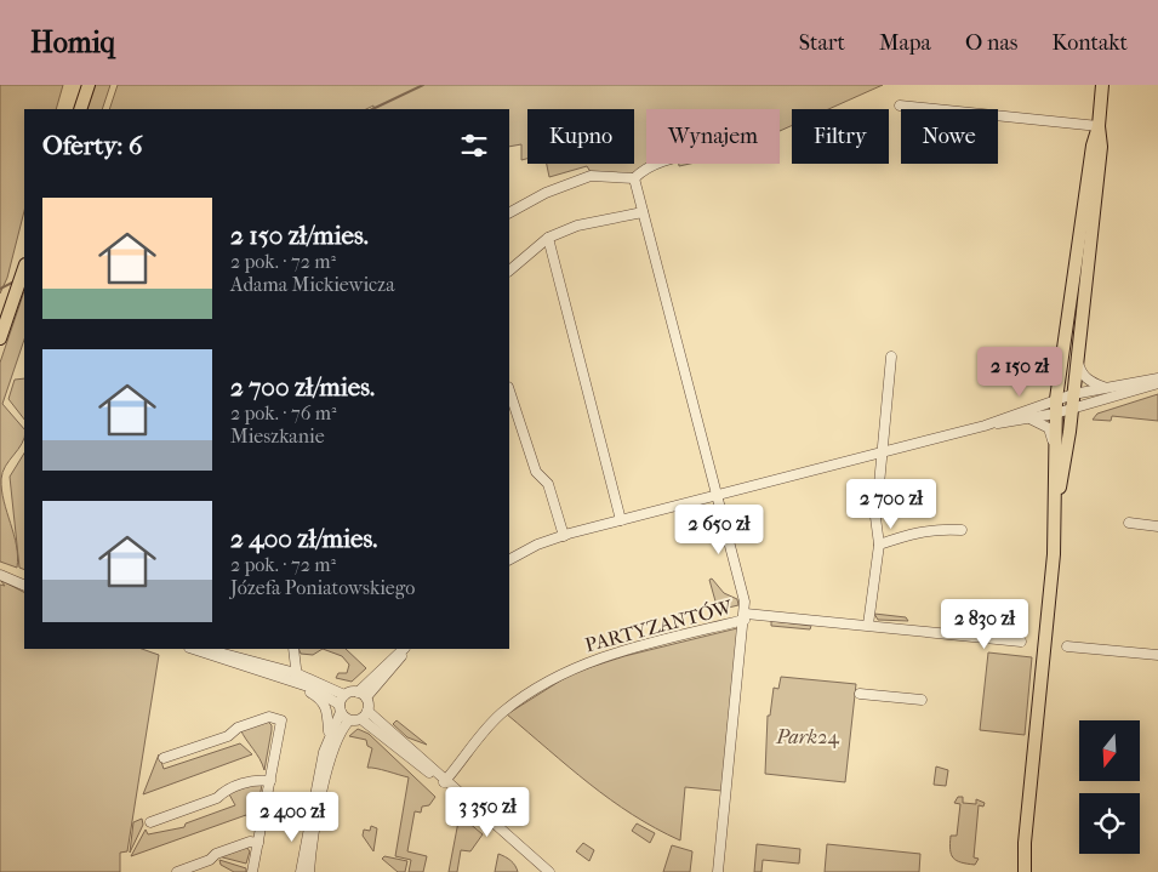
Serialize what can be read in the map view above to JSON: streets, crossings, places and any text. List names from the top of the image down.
{
  "streets": {
    "street": ["PARTYZANTÓW"]
  },
  "parks": ["Park24"],
  "north": "bottom",
  "page": {
    "header": "Homiq",
    "nav": [
      "Start",
      "Mapa",
      "O nas",
      "Kontakt"
    ],
    "chip": [
      "Kupno",
      "Wynajem",
      "Filtry",
      "Nowe"
    ],
    "heading": "Oferty: 6",
    "list": [
      {
        "name": "2 150 zł/mies.",
        "note": "2 pok. · 72 m² · Adama Mickiewicza"
      },
      {
        "name": "2 700 zł/mies.",
        "note": "2 pok. · 76 m² · Mieszkanie"
      },
      {
        "name": "2 400 zł/mies.",
        "note": "2 pok. · 72 m² · Józefa Poniatowskiego"
      }
    ],
    "price": [
      "2 150 zł",
      "2 700 zł",
      "2 650 zł",
      "2 830 zł",
      "3 350 zł",
      "2 400 zł"
    ]
  }
}
